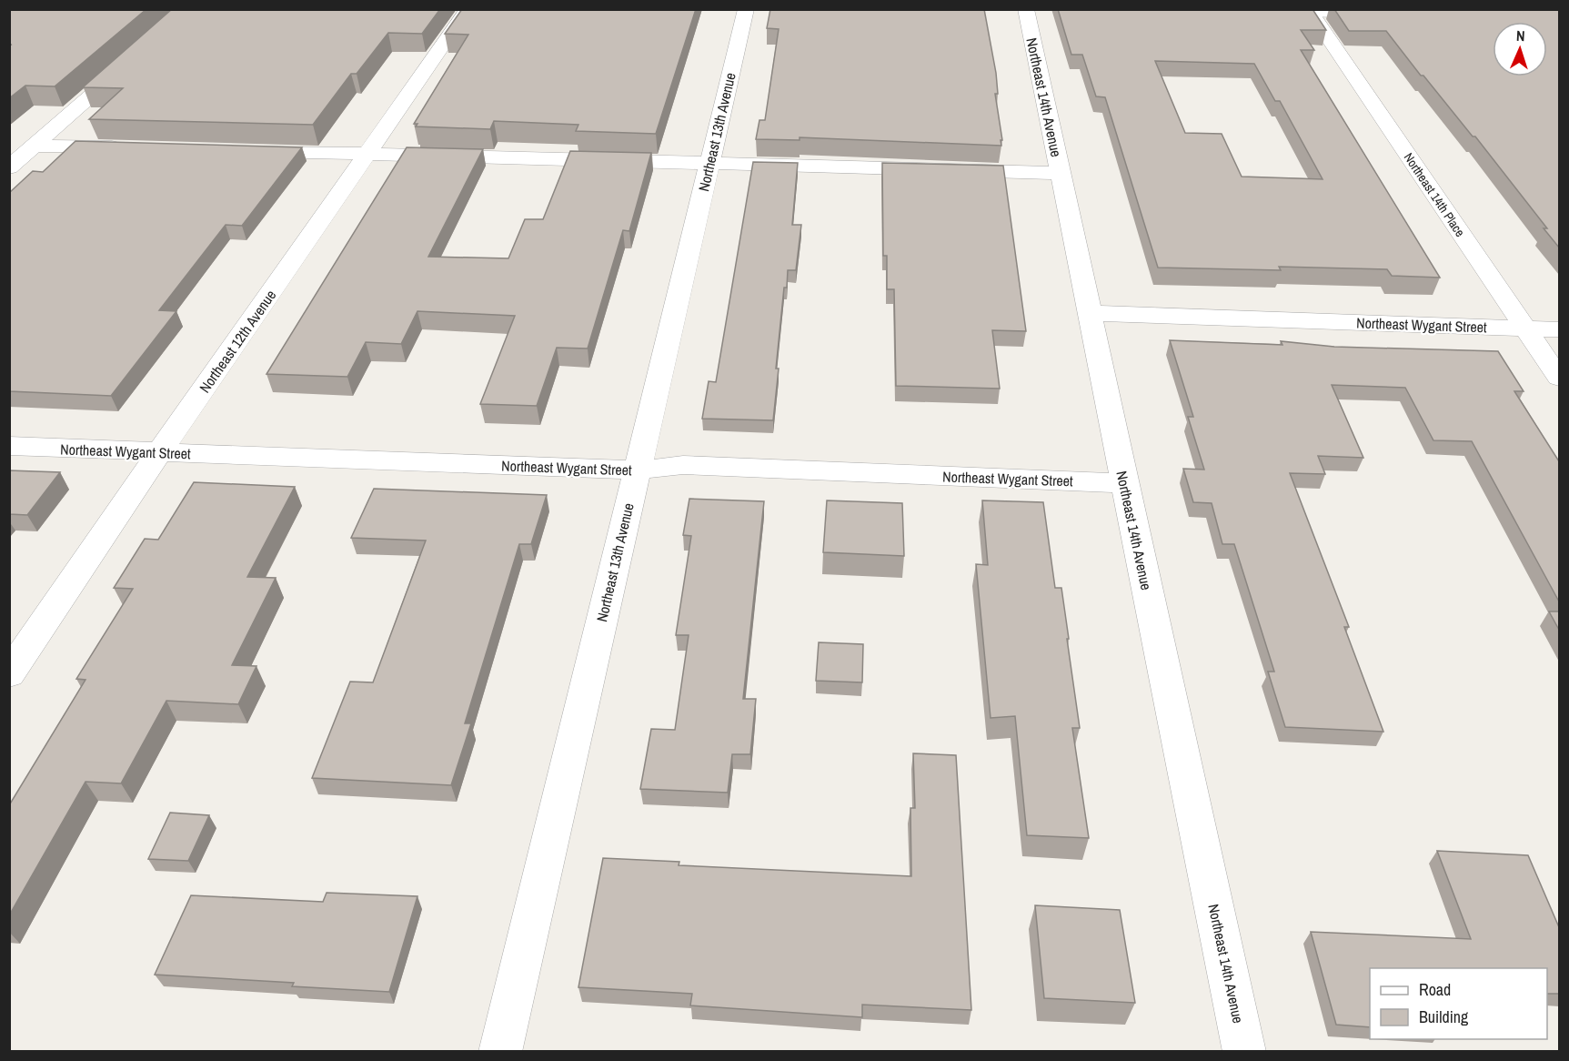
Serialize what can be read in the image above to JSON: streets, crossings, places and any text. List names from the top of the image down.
{
  "streets": {
    "street": [
      "Northeast 14th Avenue",
      "Northeast 13th Avenue",
      "Northeast 14th Place",
      "Northeast Wygant Street",
      "Northeast 12th Avenue"
    ]
  },
  "crossings": [
    ["Northeast 14th Avenue", "Northeast Wygant Street"],
    ["Northeast 13th Avenue", "Northeast Wygant Street"],
    ["Northeast 14th Place", "Northeast Wygant Street"],
    ["Northeast Wygant Street", "Northeast 12th Avenue"]
  ],
  "legend": ["Road", "Building"],
  "north": "top"
}
